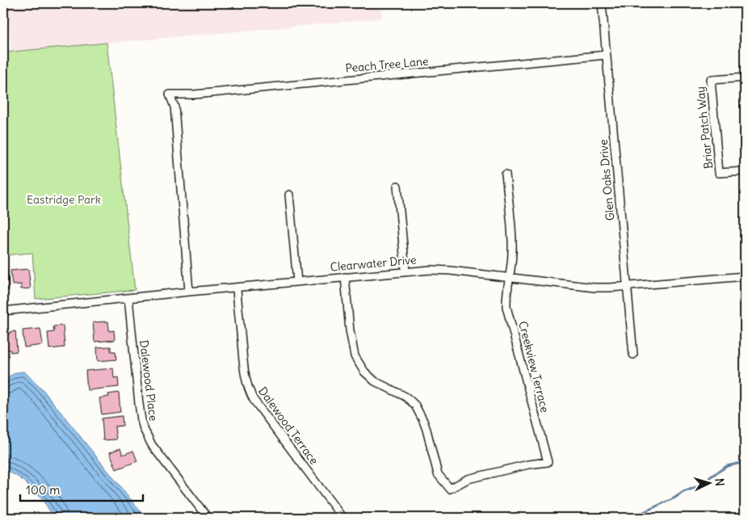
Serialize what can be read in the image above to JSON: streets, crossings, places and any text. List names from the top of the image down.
{
  "streets": {
    "street": [
      "Peach Tree Lane",
      "Briar Patch Way",
      "Glen Oaks Drive",
      "Clearwater Drive",
      "Creekview Terrace",
      "Dalewood Place",
      "Dalewood Terrace"
    ]
  },
  "crossings": [
    ["Peach Tree Lane", "Glen Oaks Drive"],
    ["Peach Tree Lane", "Clearwater Drive"],
    ["Glen Oaks Drive", "Clearwater Drive"],
    ["Clearwater Drive", "Creekview Terrace"],
    ["Clearwater Drive", "Dalewood Place"],
    ["Clearwater Drive", "Dalewood Terrace"]
  ],
  "parks": ["Eastridge Park"],
  "scale_bar": "100 m",
  "north": "right"
}
